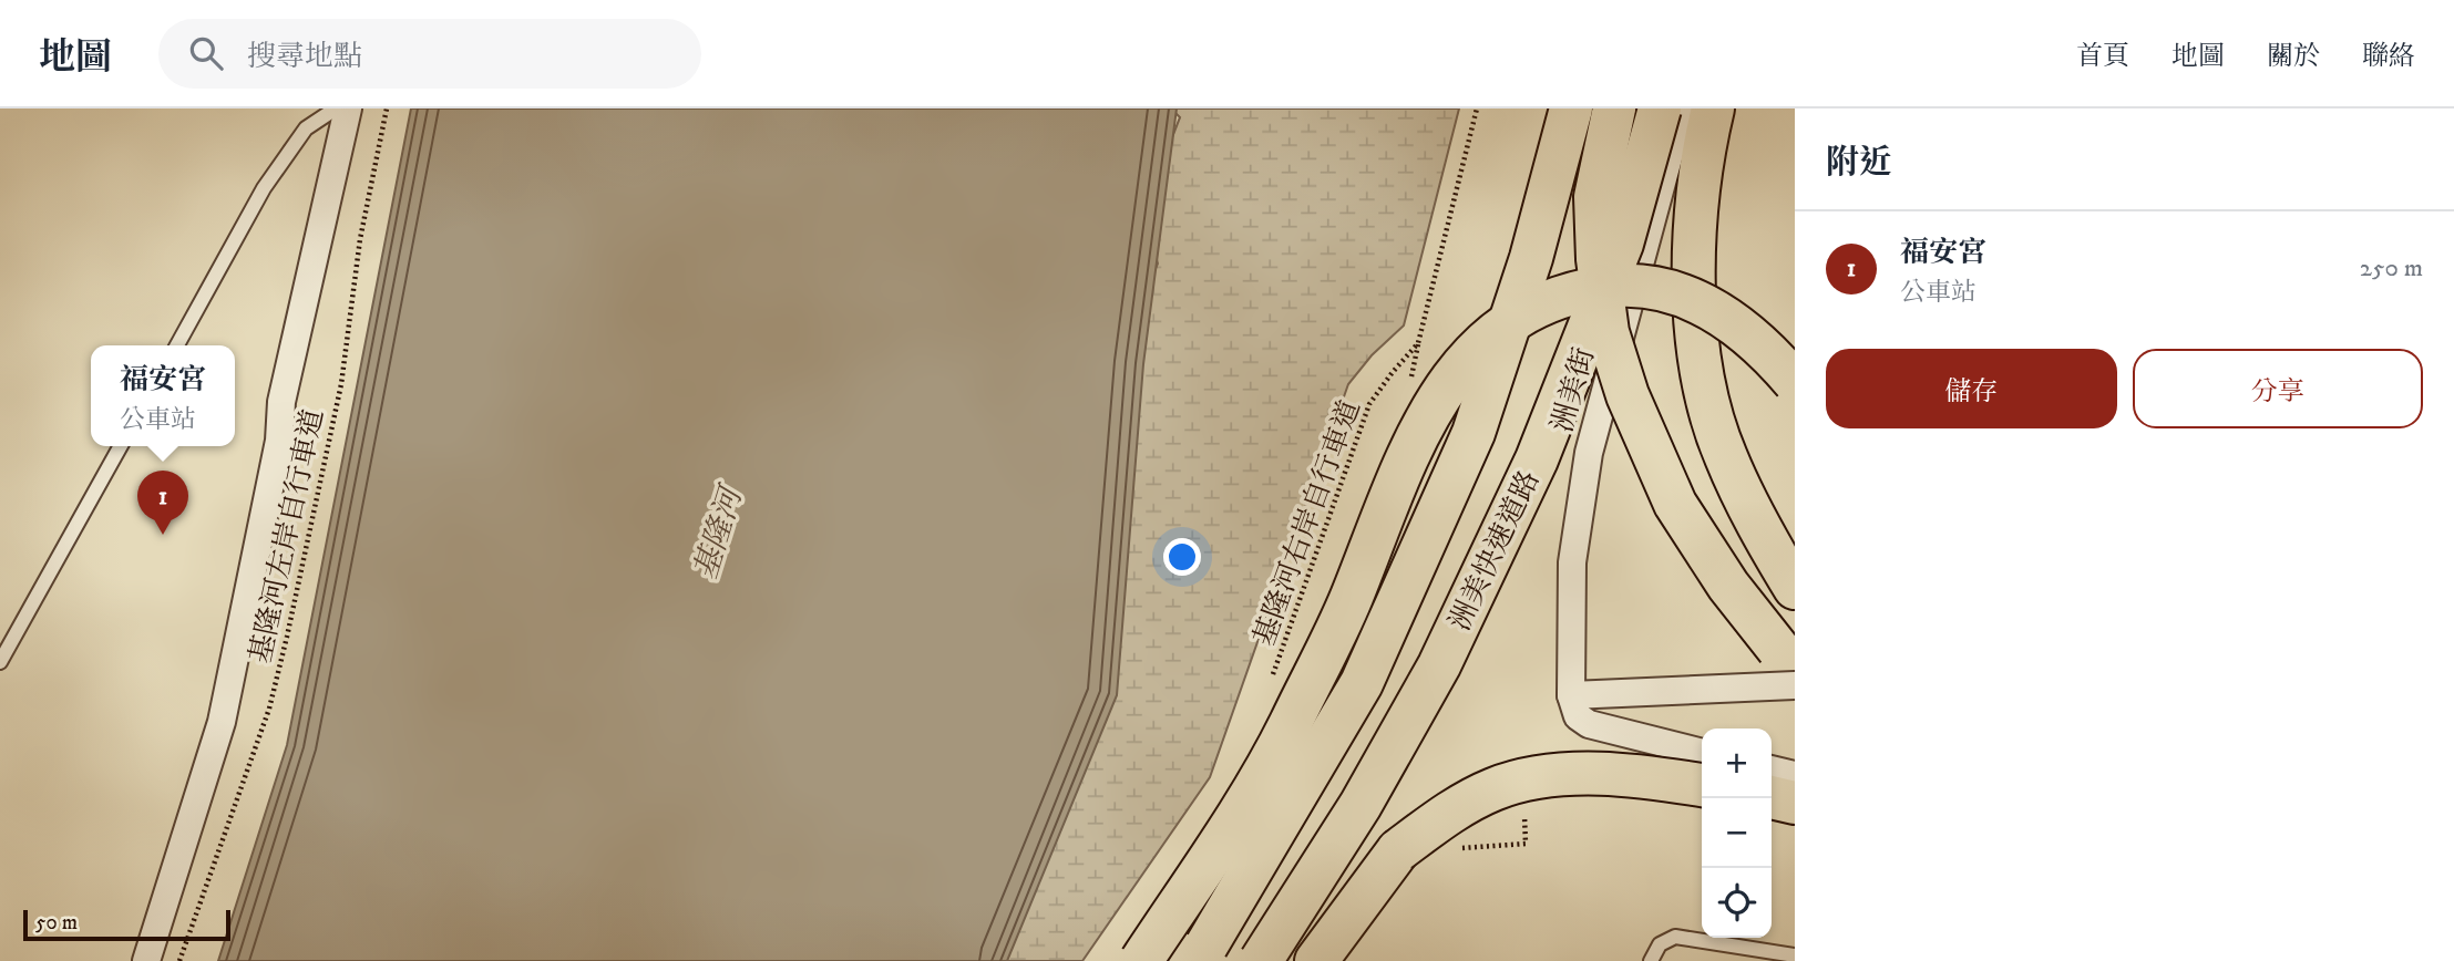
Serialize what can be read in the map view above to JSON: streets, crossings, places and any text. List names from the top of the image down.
{
  "streets": {
    "highway": ["洲美快速道路"],
    "street": ["洲美街"],
    "path": ["基隆河右岸自行車道", "基隆河左岸自行車道"]
  },
  "water": ["基隆河"],
  "scale_bar": "50 m",
  "page": {
    "header": "地圖",
    "search": "搜尋地點",
    "nav": [
      "首頁",
      "地圖",
      "關於",
      "聯絡"
    ],
    "heading": "附近",
    "list": [
      {
        "mark": "1",
        "name": "福安宮",
        "note": "公車站",
        "value": "250 m"
      }
    ],
    "buttons": ["儲存", "分享"],
    "popup": ["福安宮", "公車站"],
    "pins": "1",
    "map_buttons": ["+", "−"],
    "scale": "50 m"
  }
}
